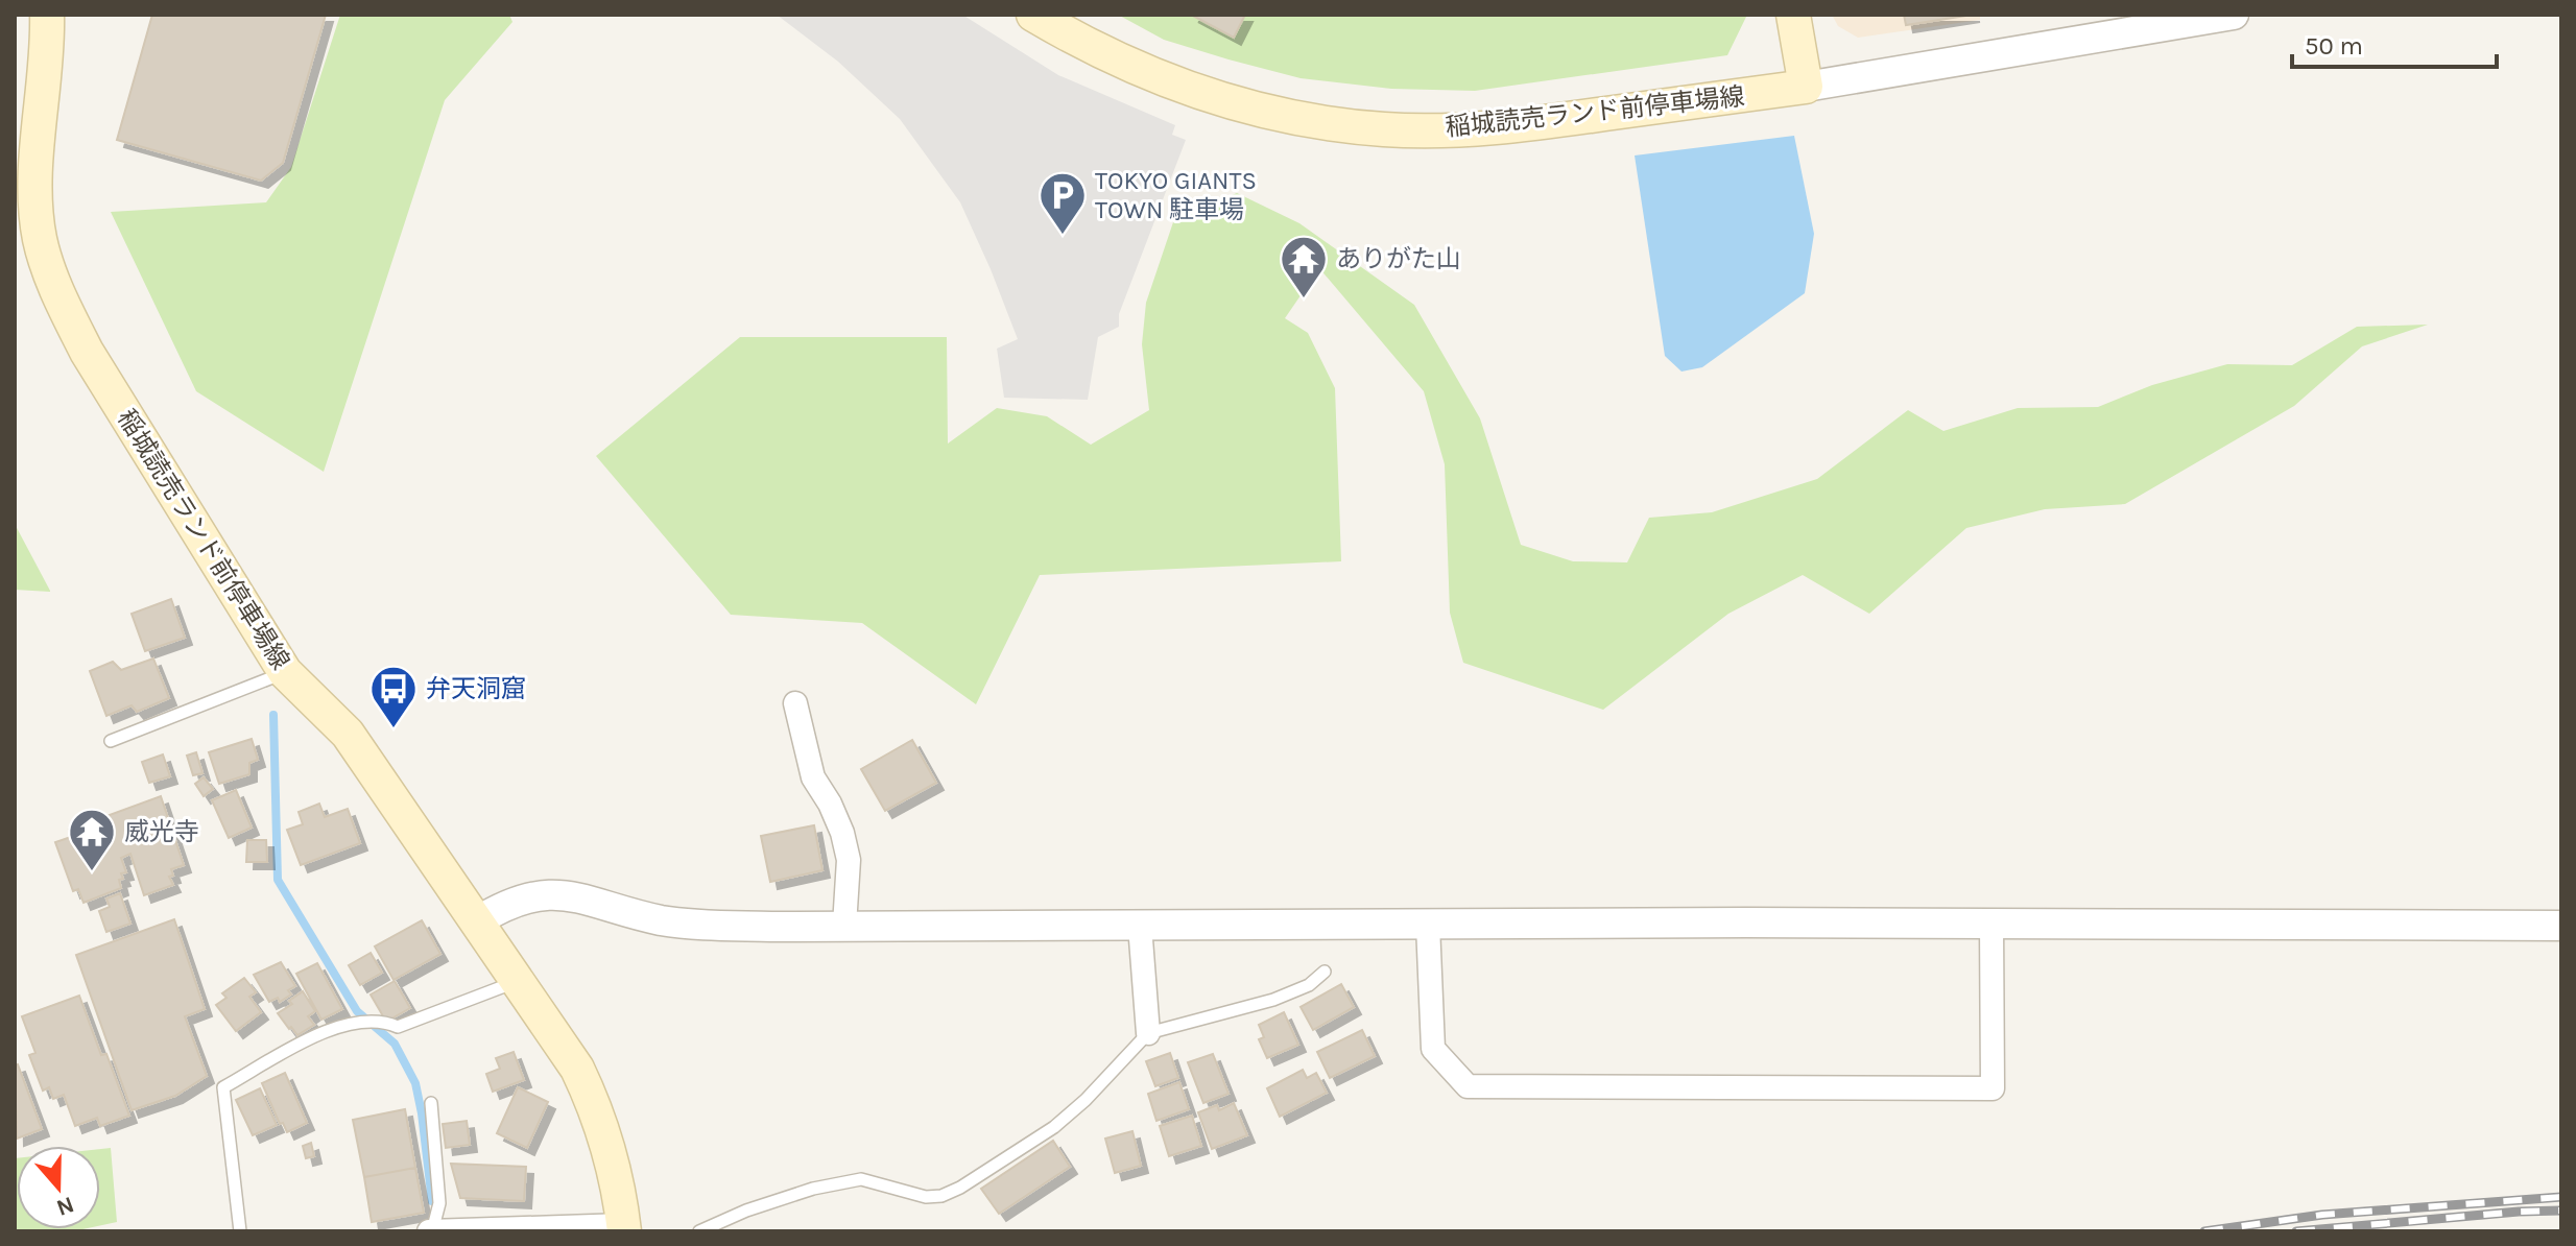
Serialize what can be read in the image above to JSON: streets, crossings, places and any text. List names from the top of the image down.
{
  "streets": {
    "main road": ["稲城読売ランド前停車場線"]
  },
  "places": {
    "parking": ["TOKYO GIANTS TOWN 駐車場"],
    "temple": ["ありがた山", "威光寺"],
    "bus stop": ["弁天洞窟"]
  },
  "scale_bar": "50 m",
  "north": "bottom"
}
